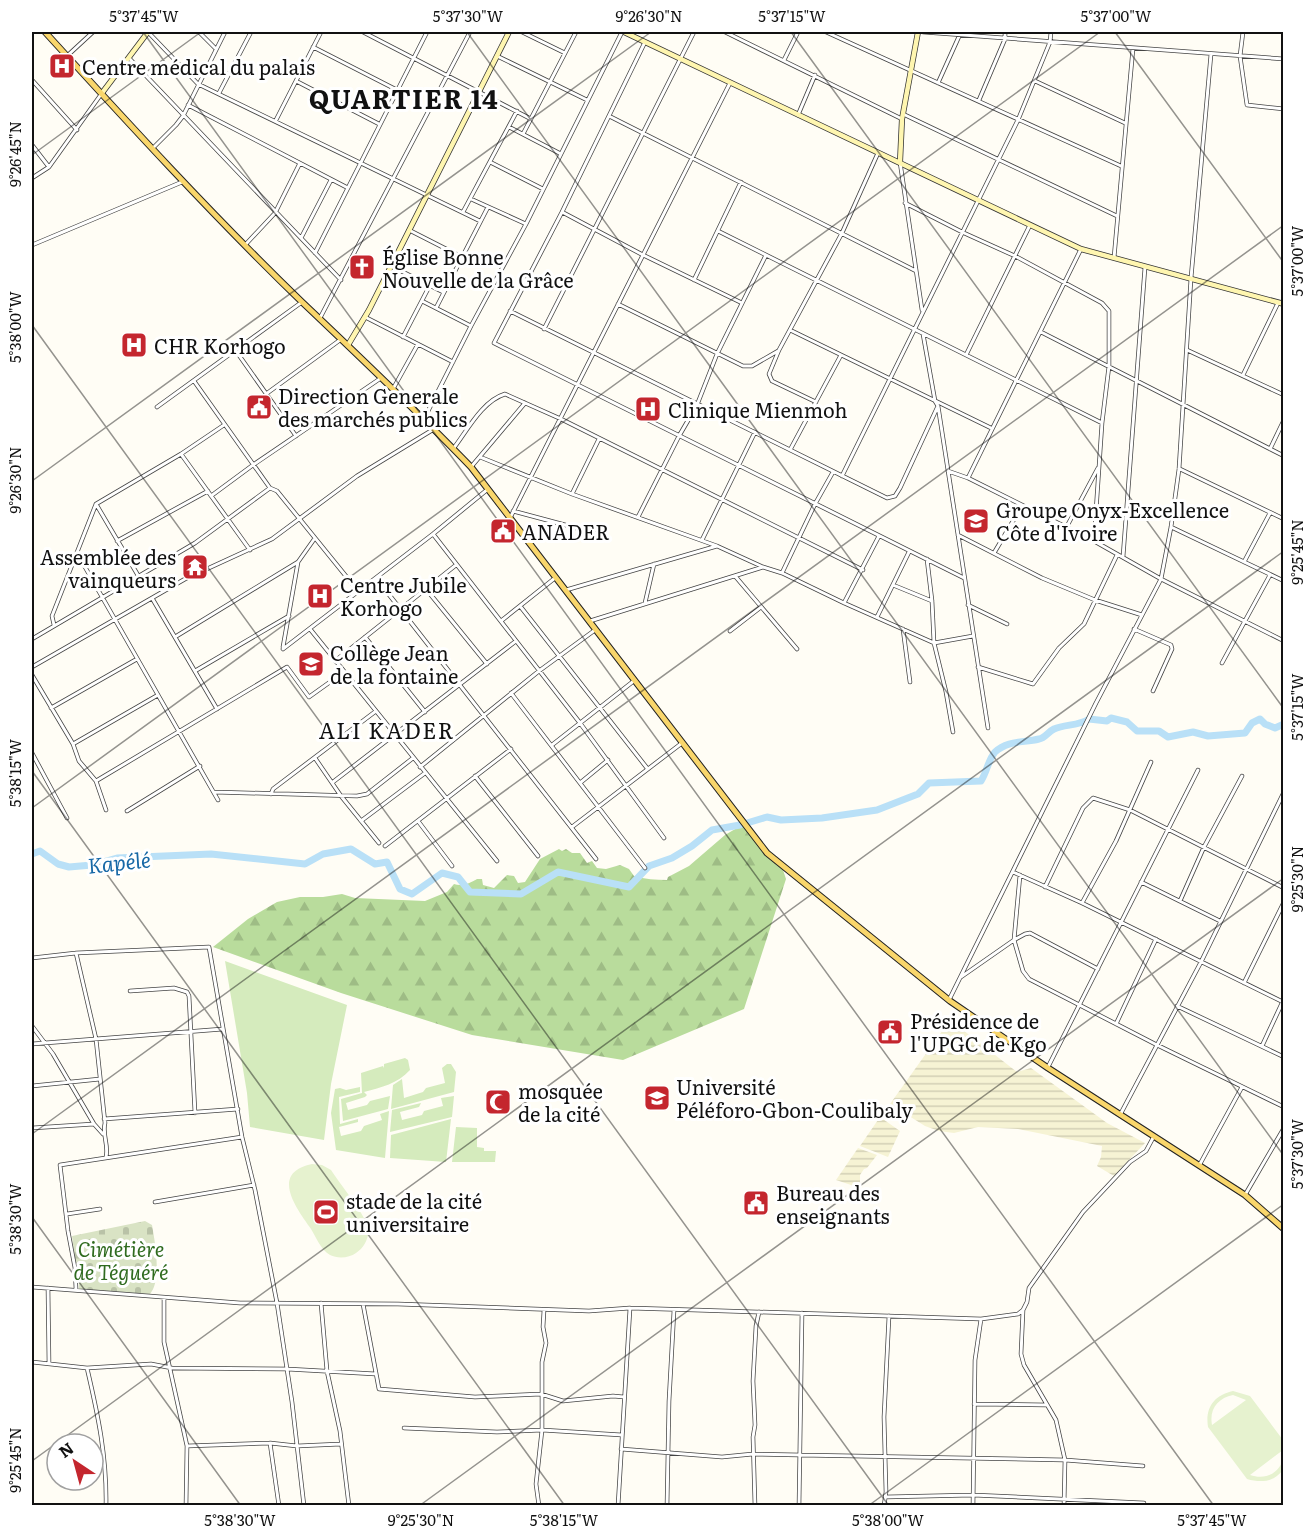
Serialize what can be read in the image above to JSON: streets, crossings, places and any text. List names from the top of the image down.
{
  "districts": ["QUARTIER 14", "ALI KADER"],
  "water": ["Kapélé"],
  "parks": ["Cimétière de Téguéré"],
  "places": {
    "hospital": [
      "Centre médical du palais",
      "CHR Korhogo",
      "Clinique Mienmoh",
      "Centre Jubile Korhogo"
    ],
    "church": ["Église Bonne Nouvelle de la Grâce"],
    "public building": [
      "Direction Generale des marchés publics",
      "ANADER",
      "Présidence de l'UPGC de Kgo",
      "Bureau des enseignants"
    ],
    "school or university": ["Groupe Onyx-Excellence Côte d'Ivoire", "Collège Jean de la fontaine", "Université Péléforo-Gbon-Coulibaly"],
    "temple": ["Assemblée des vainqueurs"],
    "mosque": ["mosquée de la cité"],
    "sports": ["stade de la cité universitaire"]
  },
  "north": "top left",
  "coordinates": [
    "5°37'45\"W",
    "5°37'30\"W",
    "9°26'30\"N",
    "5°37'15\"W",
    "5°37'00\"W",
    "9°26'45\"N",
    "5°38'00\"W",
    "9°25'45\"N",
    "5°38'15\"W",
    "9°25'30\"N",
    "5°38'30\"W"
  ]
}
